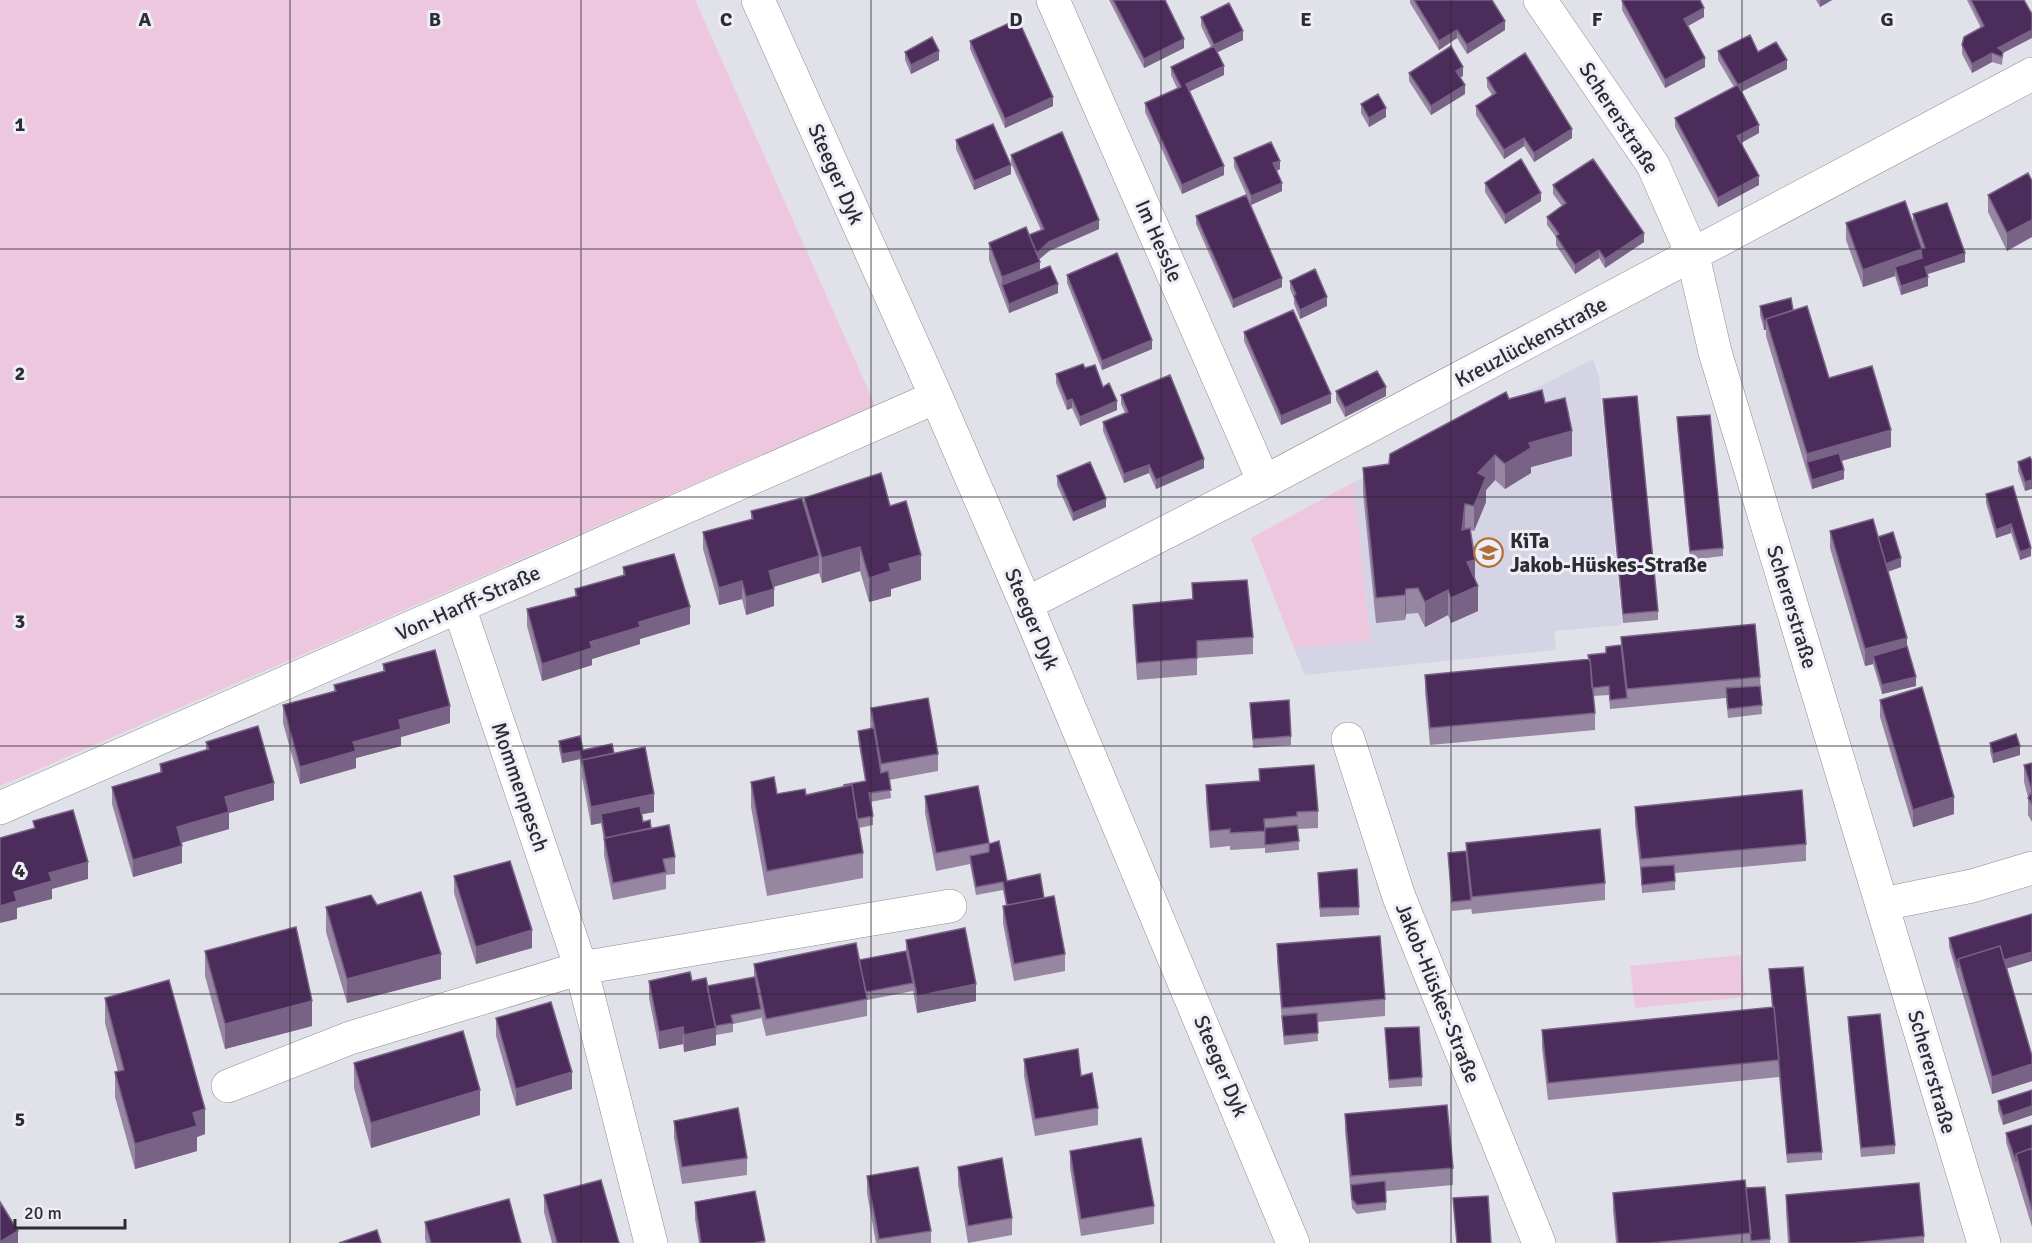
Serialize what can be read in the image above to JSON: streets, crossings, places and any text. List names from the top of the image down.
{
  "streets": {
    "street": [
      "Schererstraße",
      "Steeger Dyk",
      "Im Hessle",
      "Kreuzlückenstraße",
      "Von-Harff-Straße",
      "Mommenpesch",
      "Jakob-Hüskes-Straße"
    ]
  },
  "crossings": [
    ["Schererstraße", "Kreuzlückenstraße"],
    ["Steeger Dyk", "Kreuzlückenstraße"],
    ["Steeger Dyk", "Von-Harff-Straße"],
    ["Im Hessle", "Kreuzlückenstraße"],
    ["Von-Harff-Straße", "Mommenpesch"]
  ],
  "places": {
    "school or university": ["KiTa Jakob-Hüskes-Straße"]
  },
  "scale_bar": "20 m",
  "grid": {
    "columns": [
      "A",
      "B",
      "C",
      "D",
      "E",
      "F",
      "G"
    ],
    "rows": [
      "1",
      "2",
      "3",
      "4",
      "5"
    ]
  }
}
